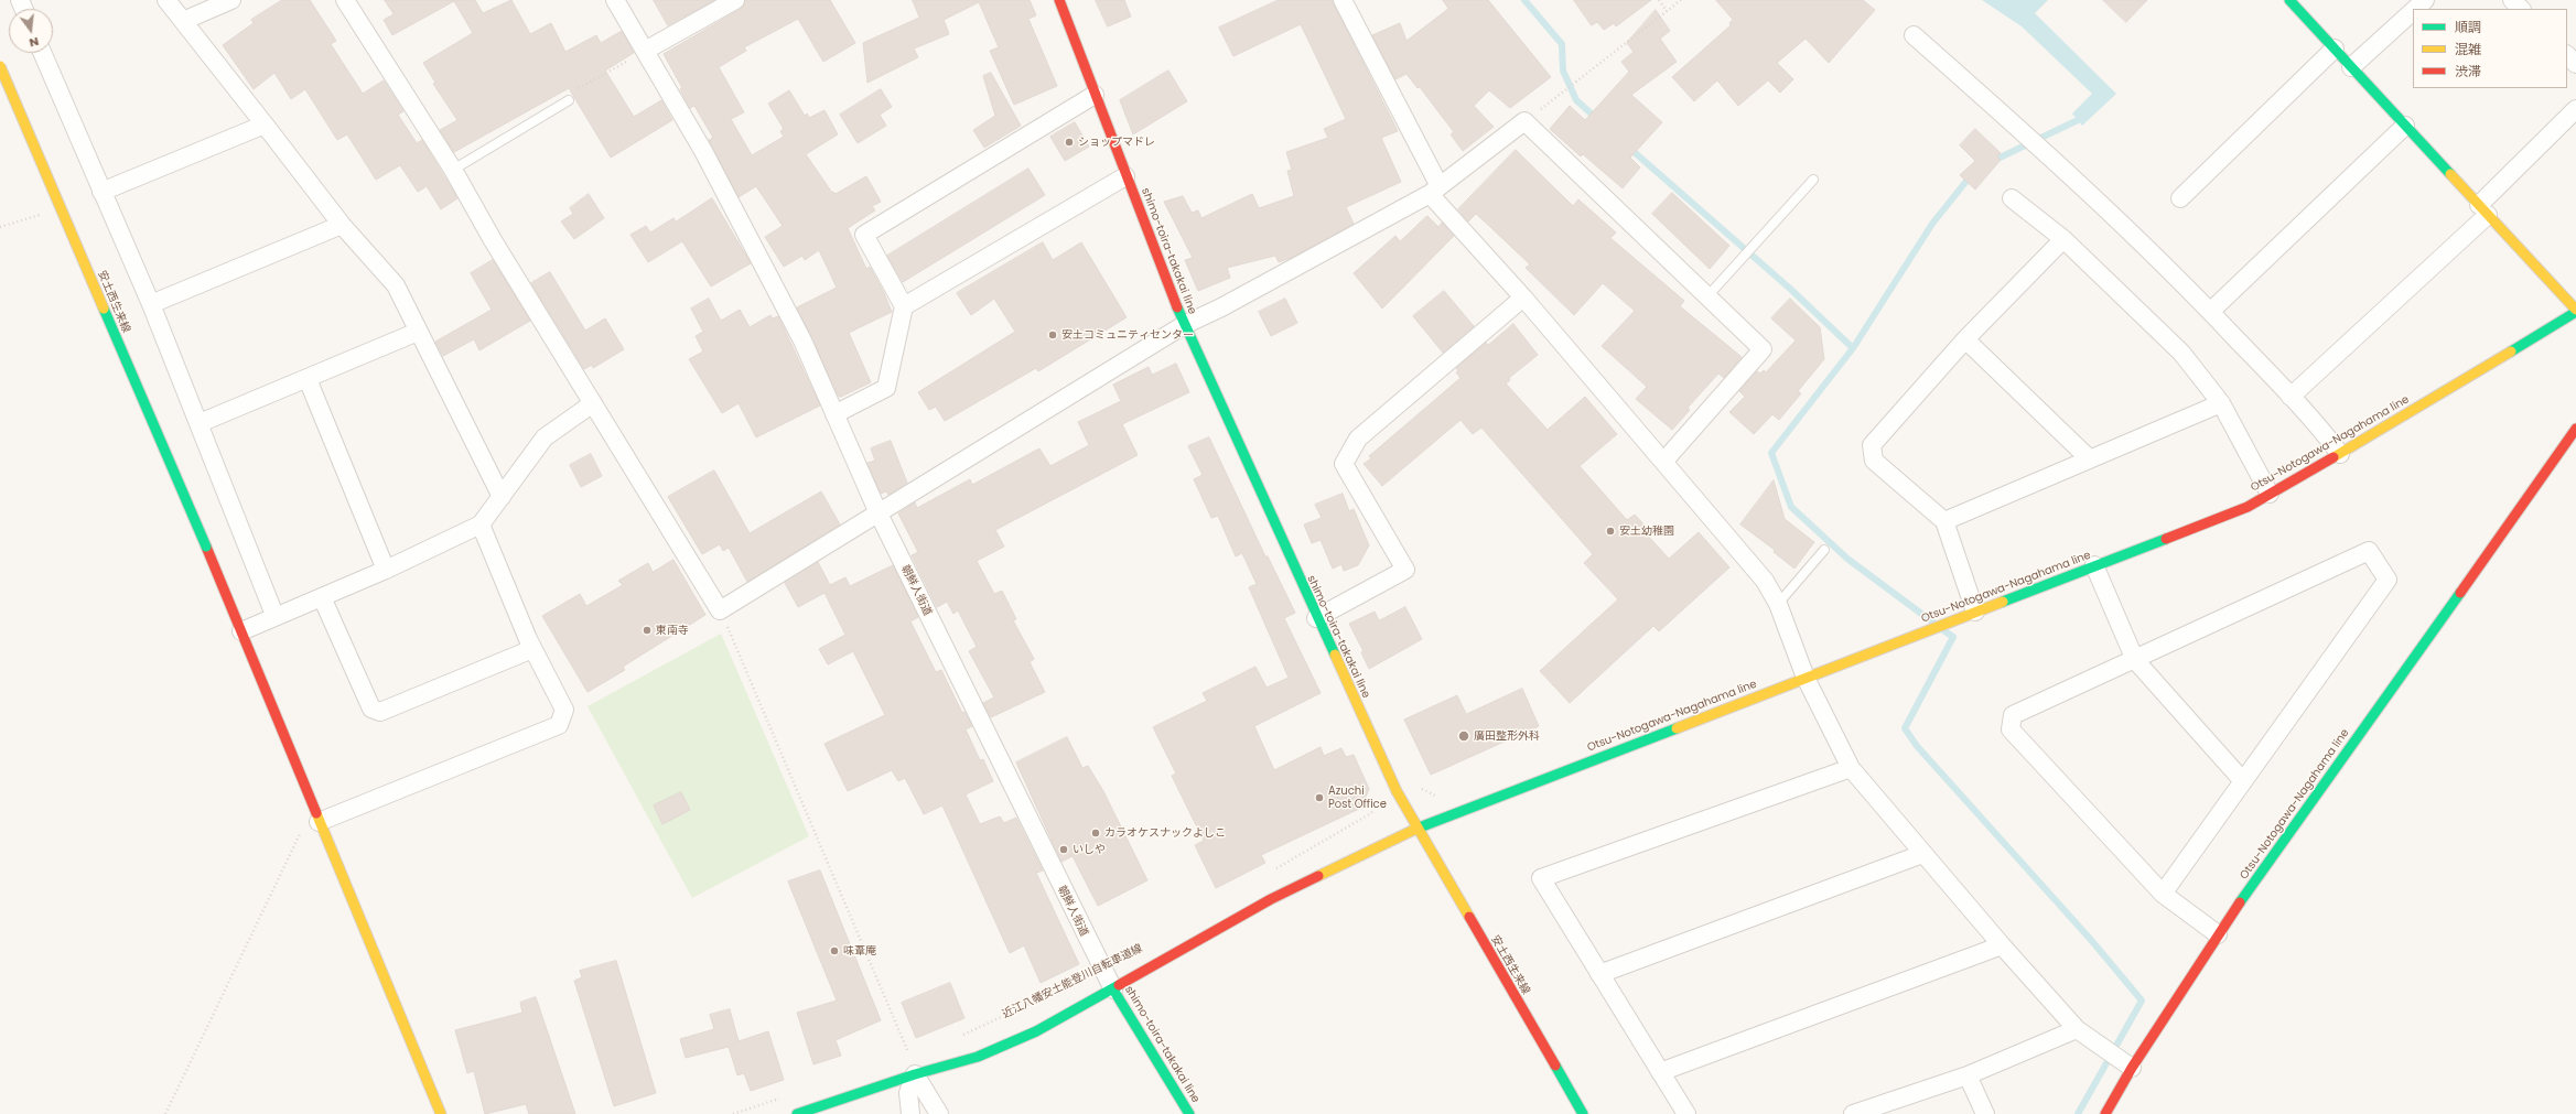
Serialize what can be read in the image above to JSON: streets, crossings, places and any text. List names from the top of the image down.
{
  "streets": {
    "main road": ["shimo-toira-takakai line", "安土西生来線", "Otsu-Notogawa-Nagahama line"],
    "street": ["朝鮮人街道"],
    "path": ["近江八幡安土能登川自転車道線"]
  },
  "crossings": [
    ["shimo-toira-takakai line", "安土西生来線"],
    ["shimo-toira-takakai line", "Otsu-Notogawa-Nagahama line"],
    ["shimo-toira-takakai line", "朝鮮人街道"],
    ["安土西生来線", "Otsu-Notogawa-Nagahama line"]
  ],
  "places": [
    "ショップマドレ",
    "安土コミュニティセンター",
    "安土幼稚園",
    "東南寺",
    "廣田整形外科",
    "Azuchi Post Office",
    "カラオケスナックよしこ",
    "いしや",
    "味葦庵"
  ],
  "legend": ["順調", "混雑", "渋滞"],
  "north": "bottom"
}
